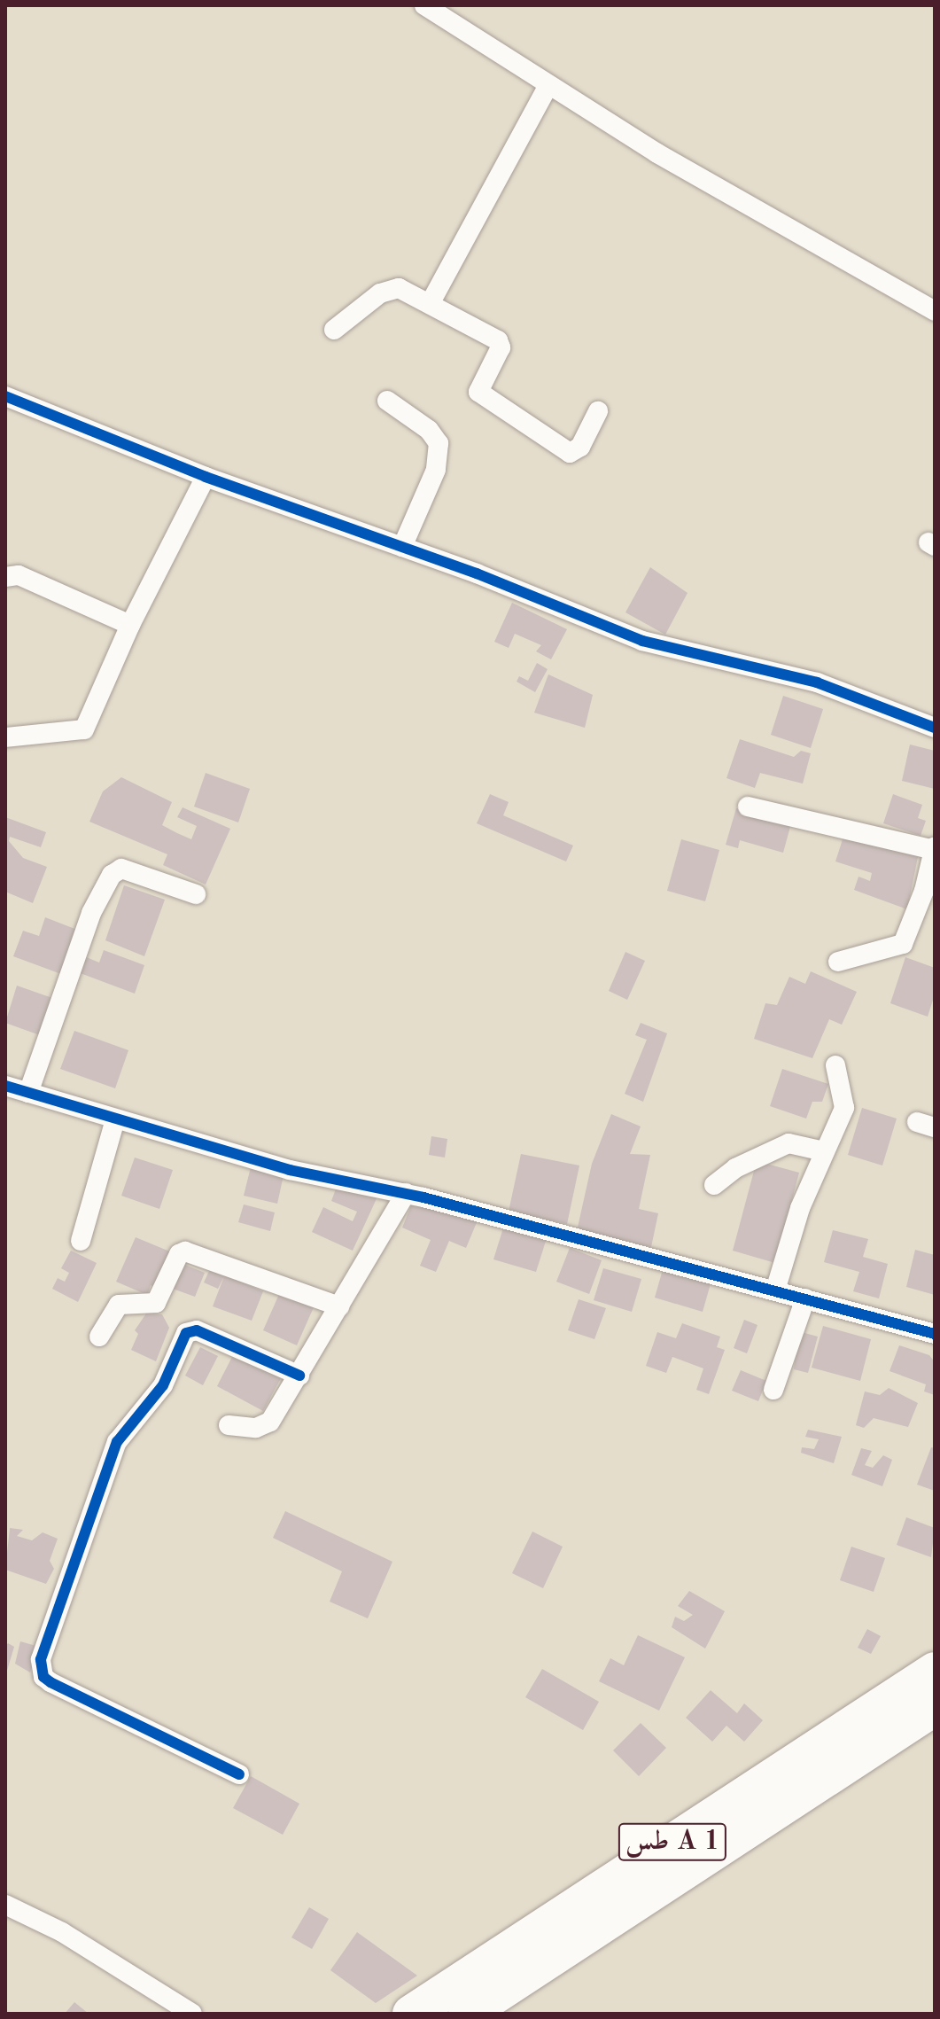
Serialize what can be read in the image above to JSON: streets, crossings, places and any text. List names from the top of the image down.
{
  "streets": {
    "highway": ["طس A 1"]
  }
}
